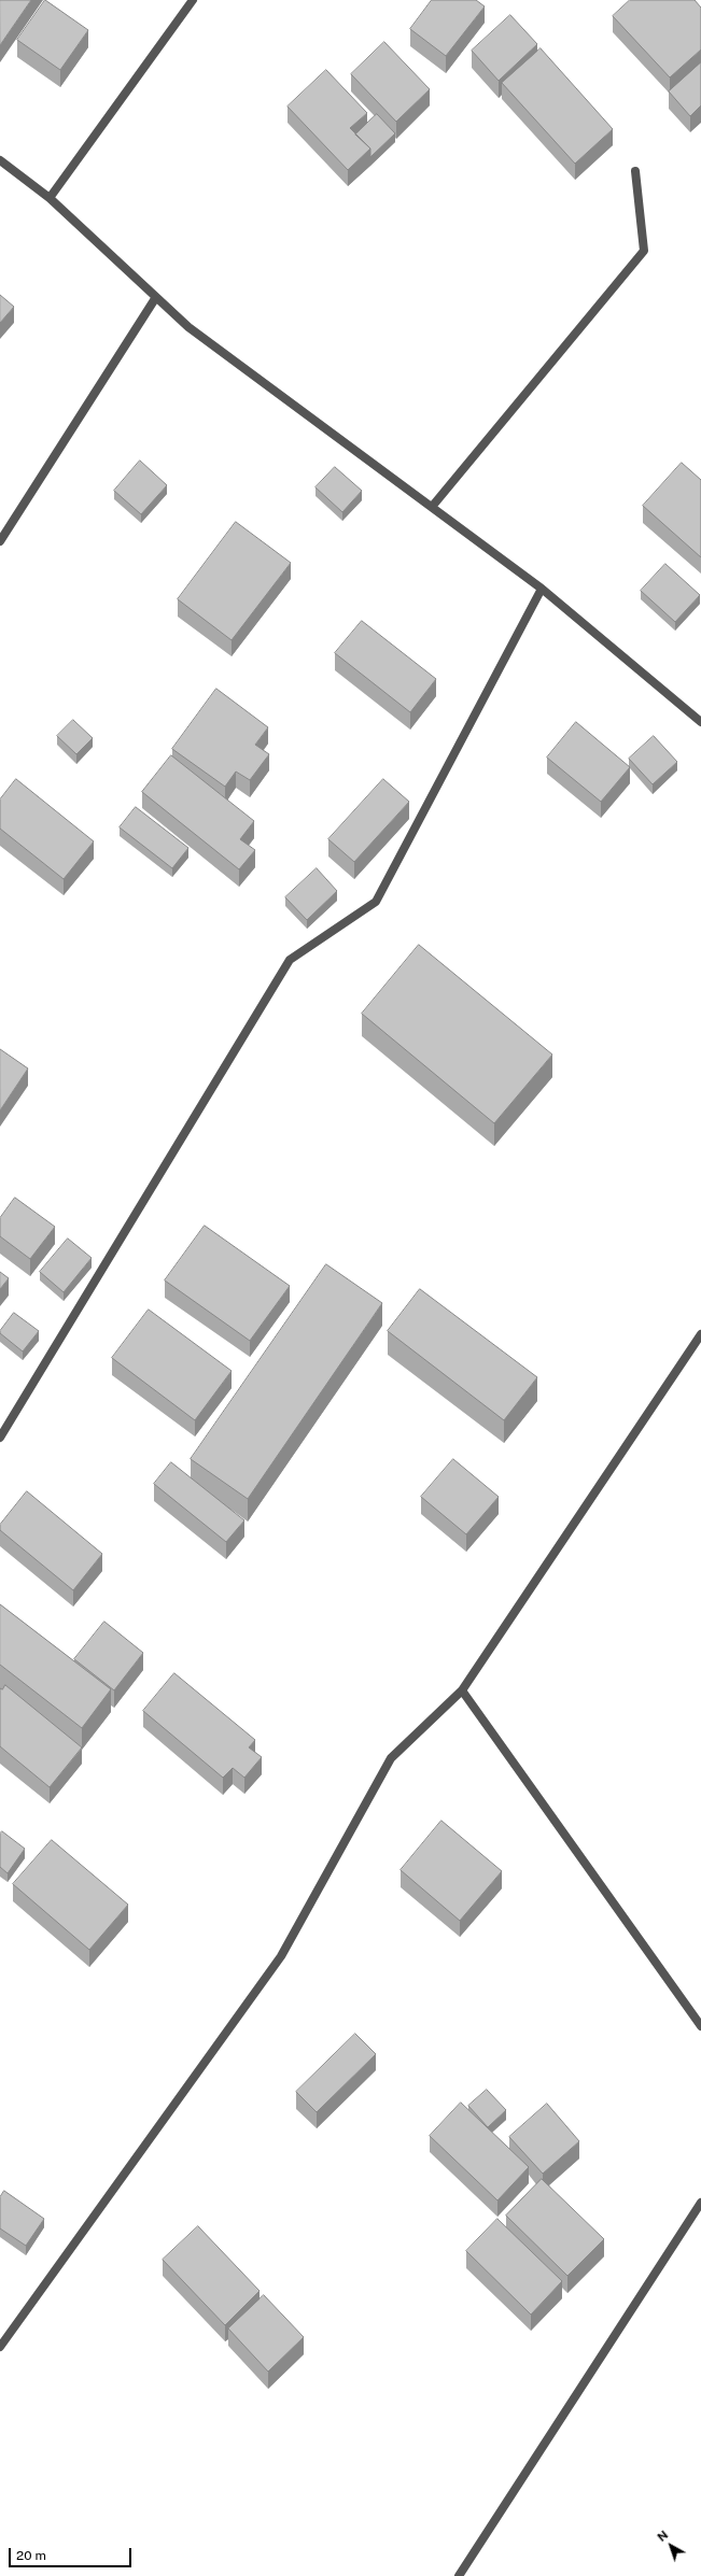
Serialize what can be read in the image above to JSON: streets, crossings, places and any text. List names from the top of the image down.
{
  "scale_bar": "20 m",
  "north": "top left"
}
